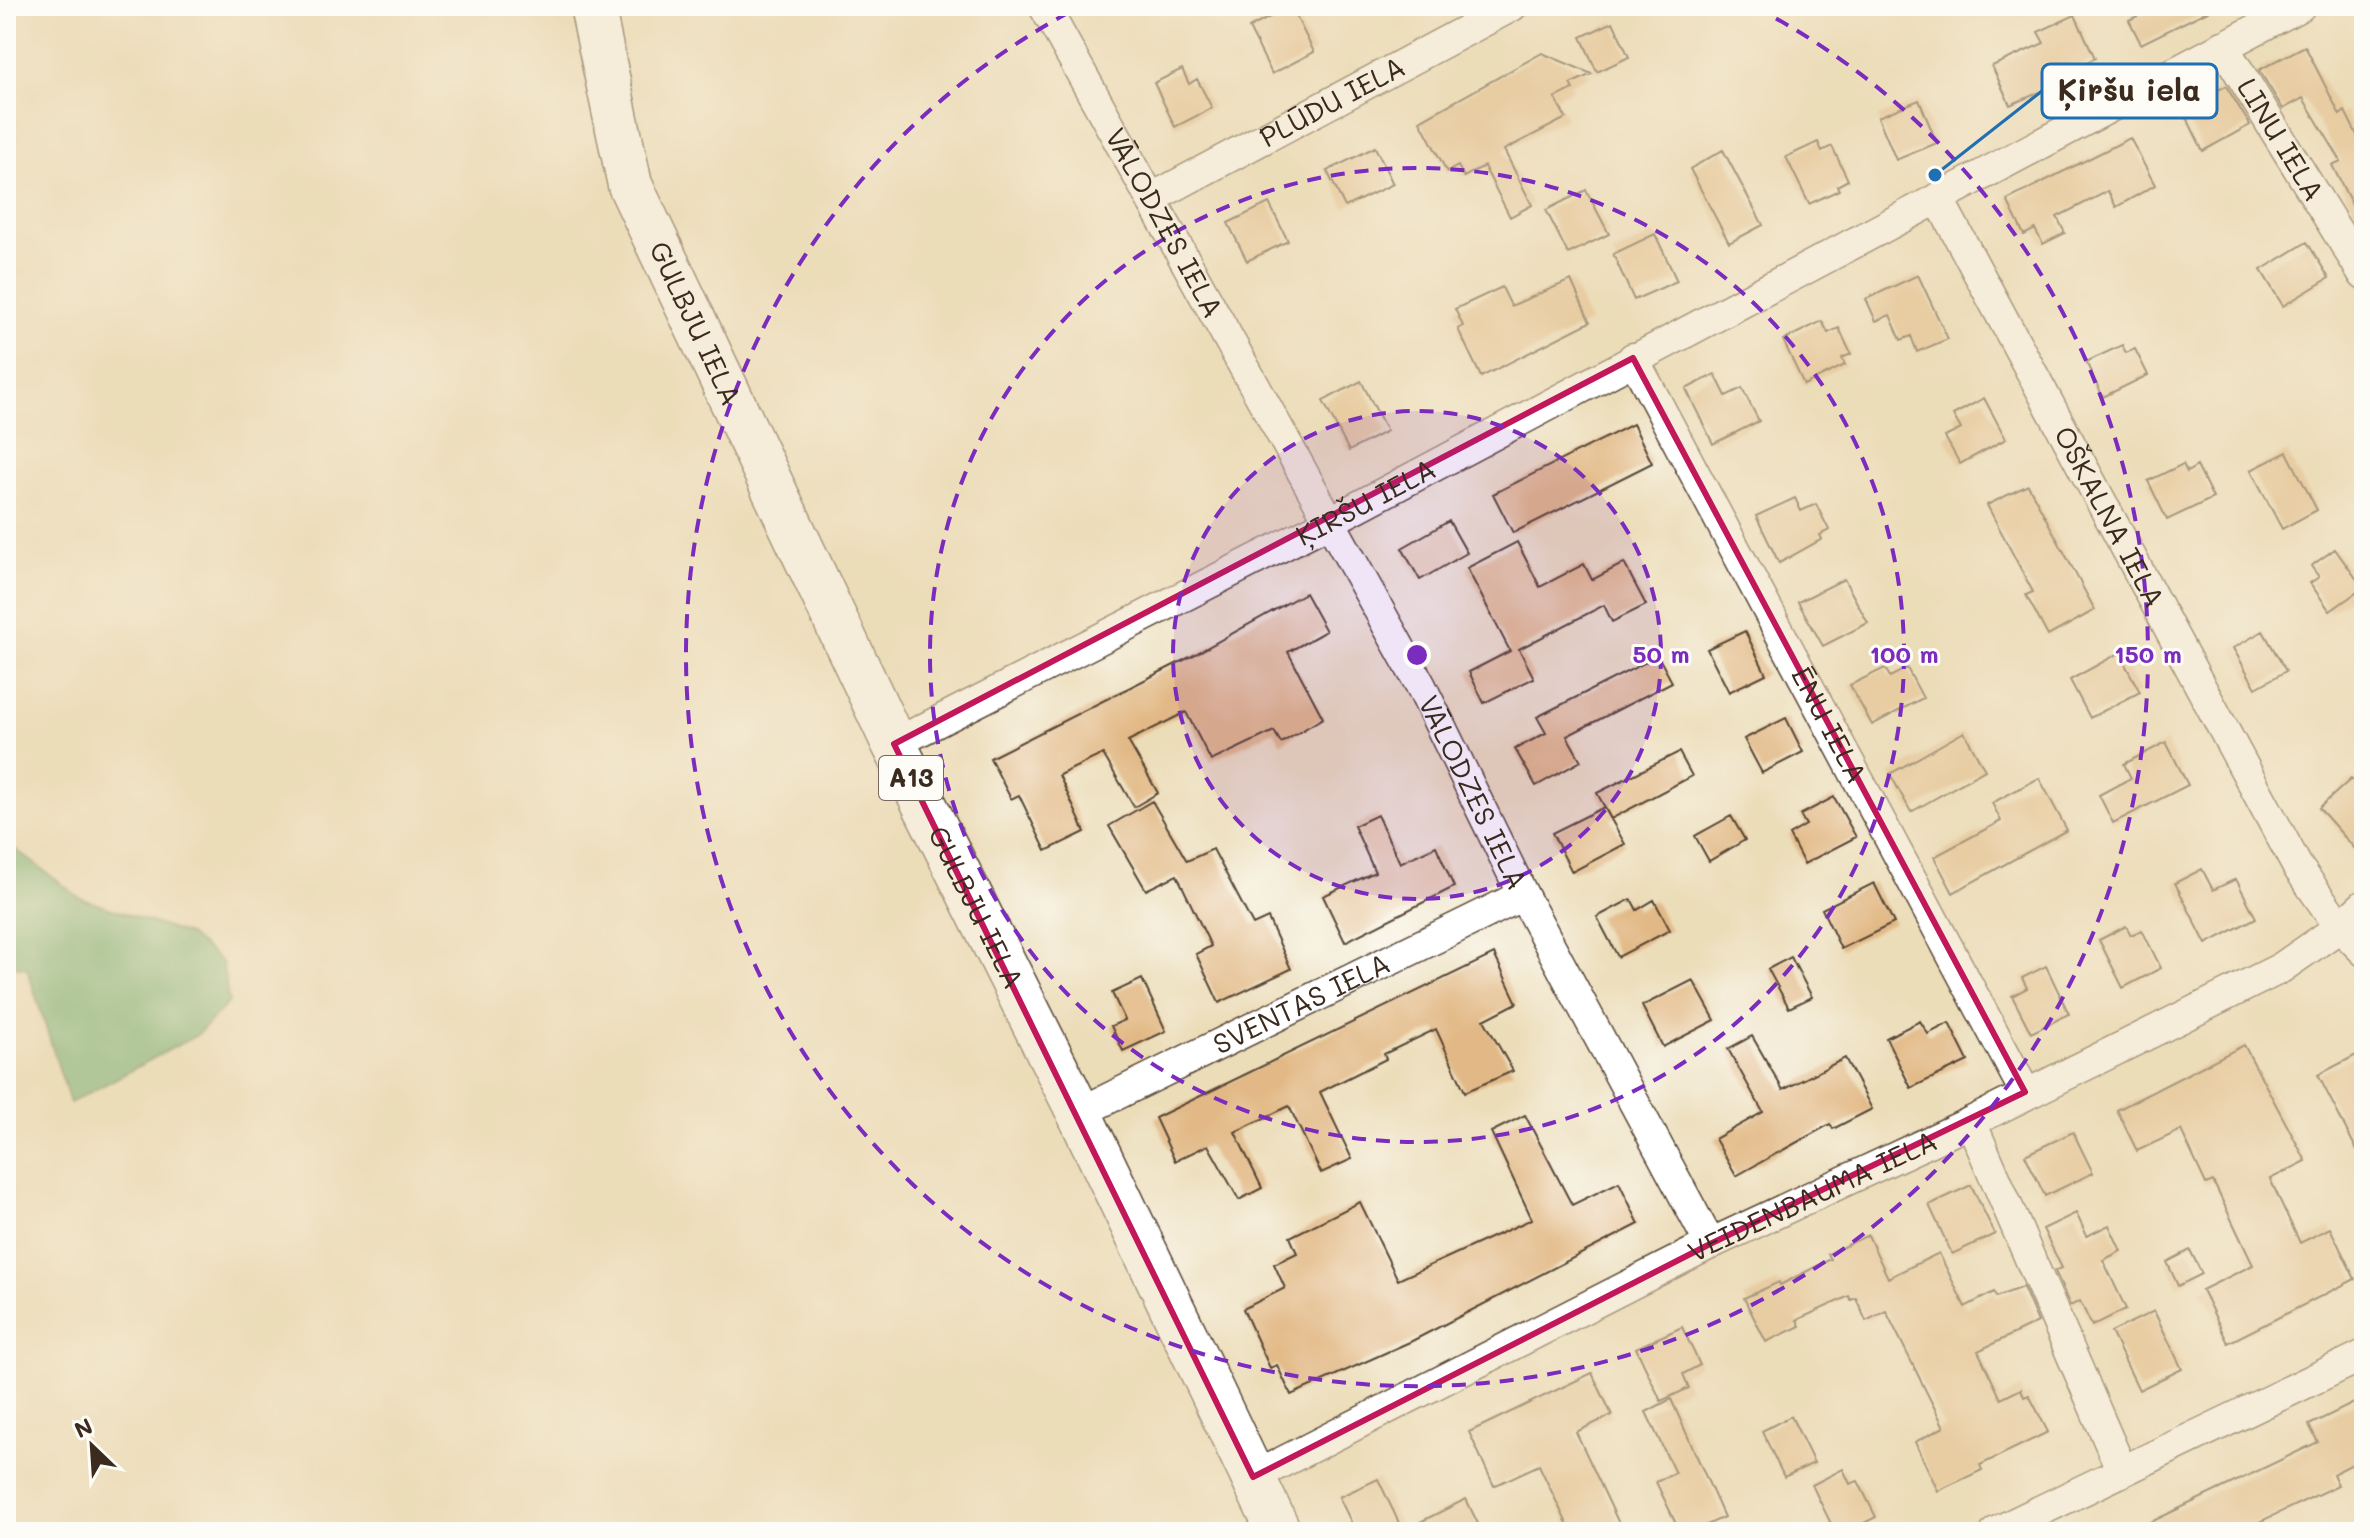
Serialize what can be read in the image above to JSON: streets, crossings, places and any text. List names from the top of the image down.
{
  "streets": {
    "main road": ["GULBJU IELA", "A13"],
    "street": [
      "PLŪDU IELA",
      "LINU IELA",
      "VĀLODZES IELA",
      "ĶIRŠU IELA",
      "OŠKALNA IELA",
      "ĒNU IELA",
      "SVENTAS IELA",
      "VEIDENBAUMA IELA"
    ]
  },
  "crossings": [
    ["PLŪDU IELA", "VĀLODZES IELA"],
    ["LINU IELA", "ĶIRŠU IELA"],
    ["VĀLODZES IELA", "ĶIRŠU IELA"],
    ["VĀLODZES IELA", "SVENTAS IELA"],
    ["VĀLODZES IELA", "VEIDENBAUMA IELA"],
    ["GULBJU IELA", "ĶIRŠU IELA"],
    ["GULBJU IELA", "SVENTAS IELA"],
    ["GULBJU IELA", "VEIDENBAUMA IELA"],
    ["ĶIRŠU IELA", "OŠKALNA IELA"],
    ["ĶIRŠU IELA", "ĒNU IELA"],
    ["OŠKALNA IELA", "VEIDENBAUMA IELA"],
    ["ĒNU IELA", "VEIDENBAUMA IELA"]
  ],
  "places": ["Ķiršu iela"],
  "north": "top left",
  "rings": ["50 m", "100 m", "150 m"]
}
